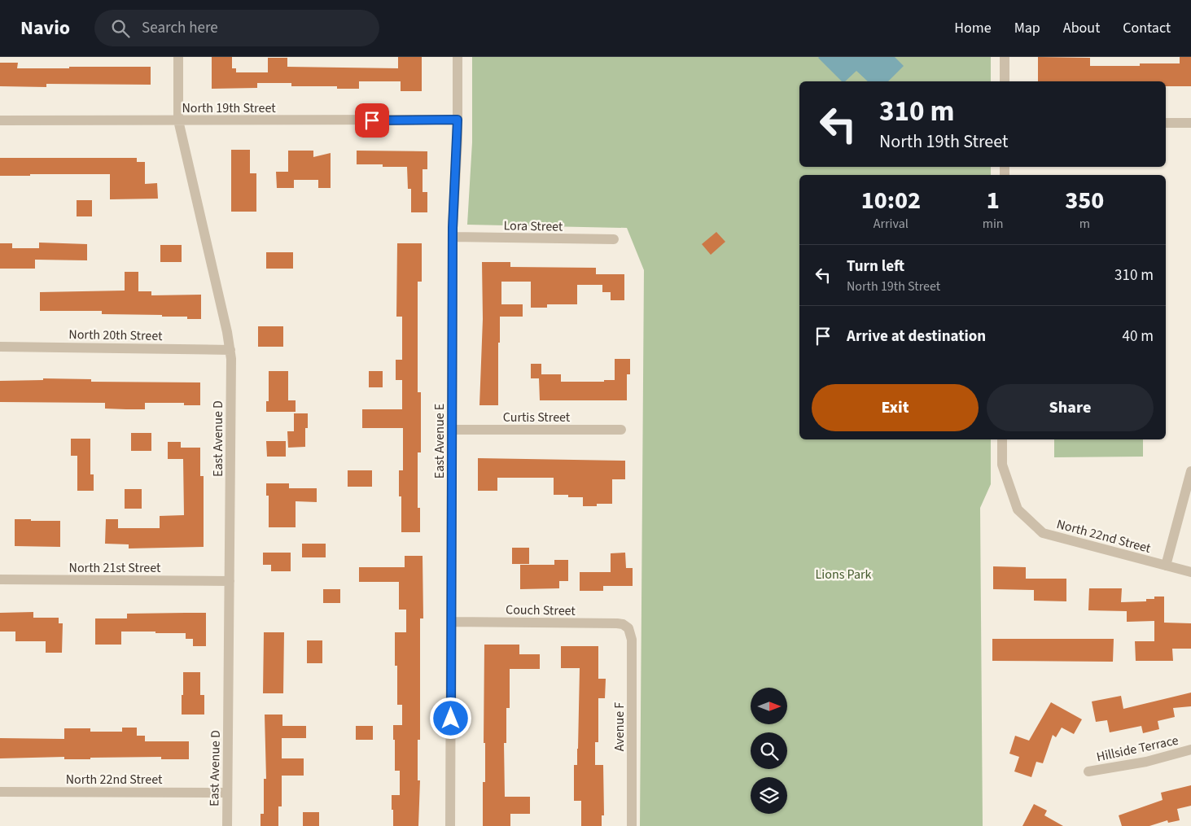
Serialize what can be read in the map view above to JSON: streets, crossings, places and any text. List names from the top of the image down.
{
  "streets": {
    "street": [
      "North 19th Street",
      "Lora Street",
      "North 20th Street",
      "Curtis Street",
      "East Avenue D",
      "East Avenue E",
      "North 22nd Street",
      "North 21st Street",
      "Couch Street",
      "Avenue F",
      "Hillside Terrace"
    ]
  },
  "crossings": [
    ["North 19th Street", "East Avenue D"],
    ["North 19th Street", "East Avenue E"],
    ["Lora Street", "East Avenue E"],
    ["North 20th Street", "East Avenue D"],
    ["Curtis Street", "East Avenue E"],
    ["East Avenue D", "North 22nd Street"],
    ["East Avenue D", "North 21st Street"],
    ["East Avenue E", "Couch Street"],
    ["Couch Street", "Avenue F"]
  ],
  "parks": ["Lions Park"],
  "north": "right",
  "page": {
    "header": "Navio",
    "search": "Search here",
    "nav": [
      "Home",
      "Map",
      "About",
      "Contact"
    ],
    "turn": ["310 m", "North 19th Street"],
    "eta": [
      "10:02",
      "Arrival",
      "1",
      "min",
      "350",
      "m"
    ],
    "list": [
      {
        "name": "Turn left",
        "note": "North 19th Street",
        "value": "310 m"
      },
      {
        "name": "Arrive at destination",
        "value": "40 m"
      }
    ],
    "buttons": ["Exit", "Share"]
  }
}
